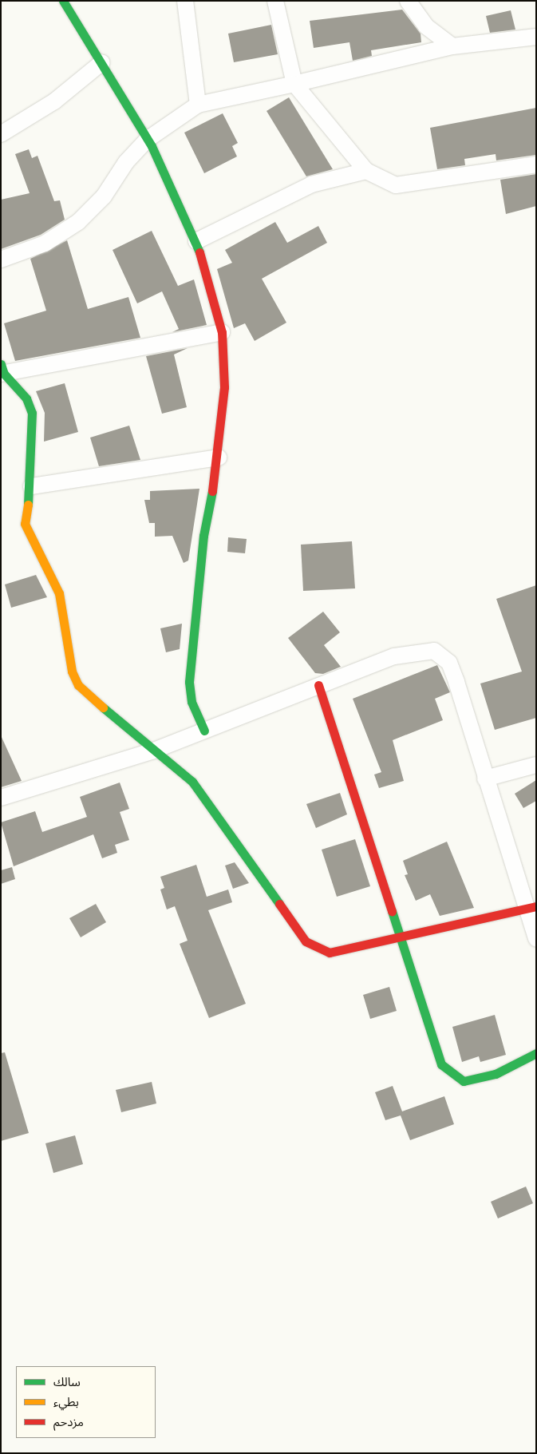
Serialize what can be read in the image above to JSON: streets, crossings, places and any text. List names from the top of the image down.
{
  "legend": ["سالك", "بطيء", "مزدحم"]
}
